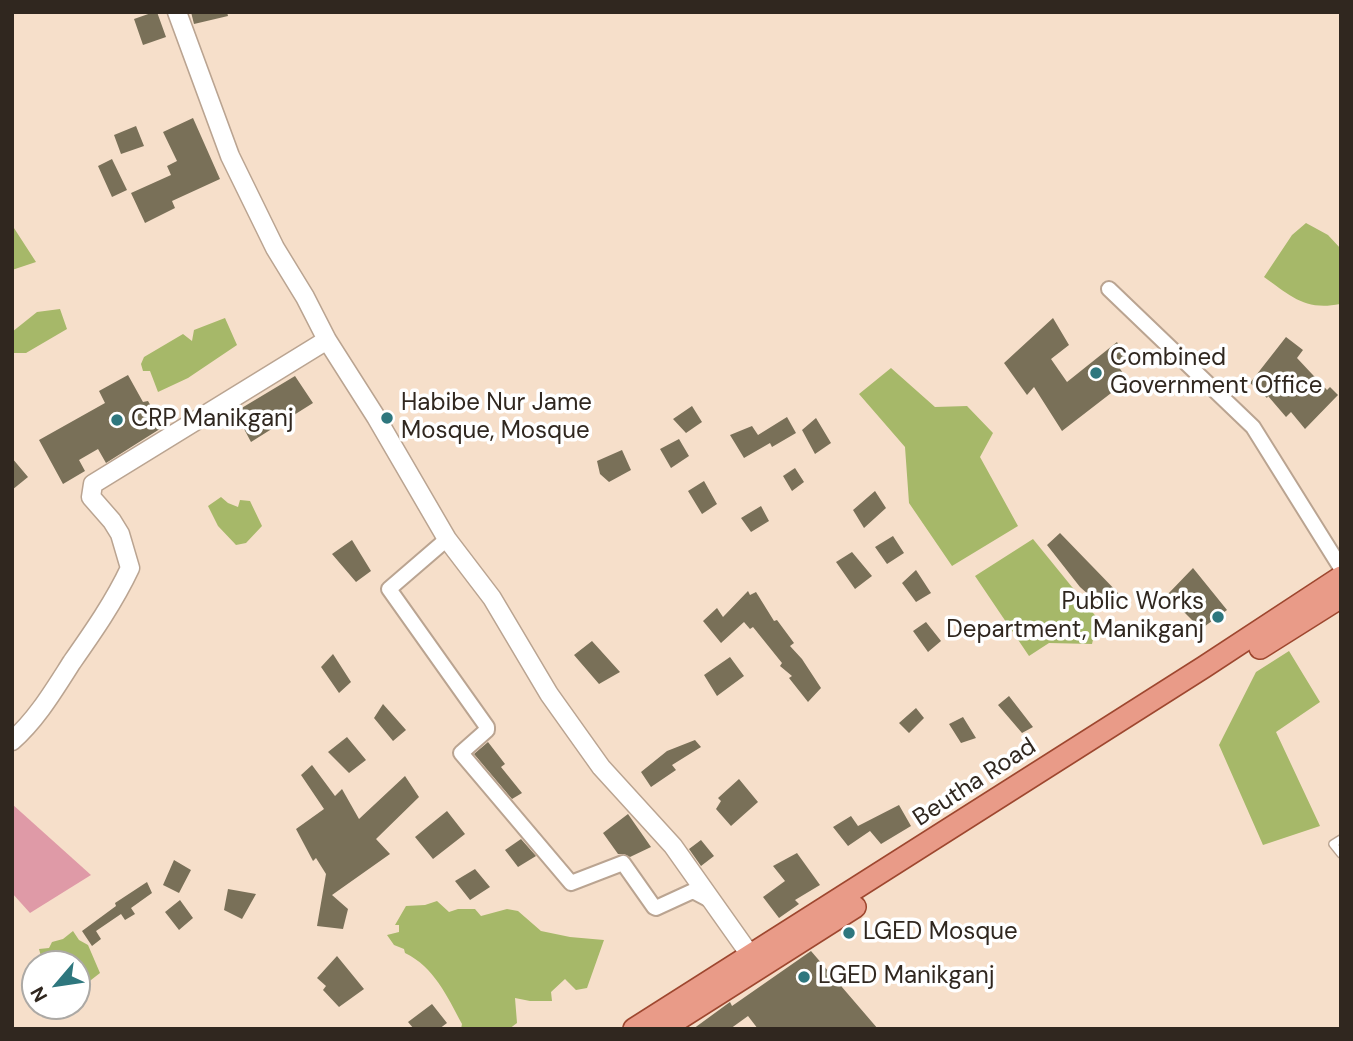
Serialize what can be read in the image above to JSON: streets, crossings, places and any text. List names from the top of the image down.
{
  "streets": {
    "main road": ["Beutha Road"]
  },
  "places": [
    "Combined Government Office",
    "Habibe Nur Jame Mosque, Mosque",
    "CRP Manikganj",
    "Public Works Department, Manikganj",
    "LGED Mosque",
    "LGED Manikganj"
  ],
  "north": "bottom left"
}
